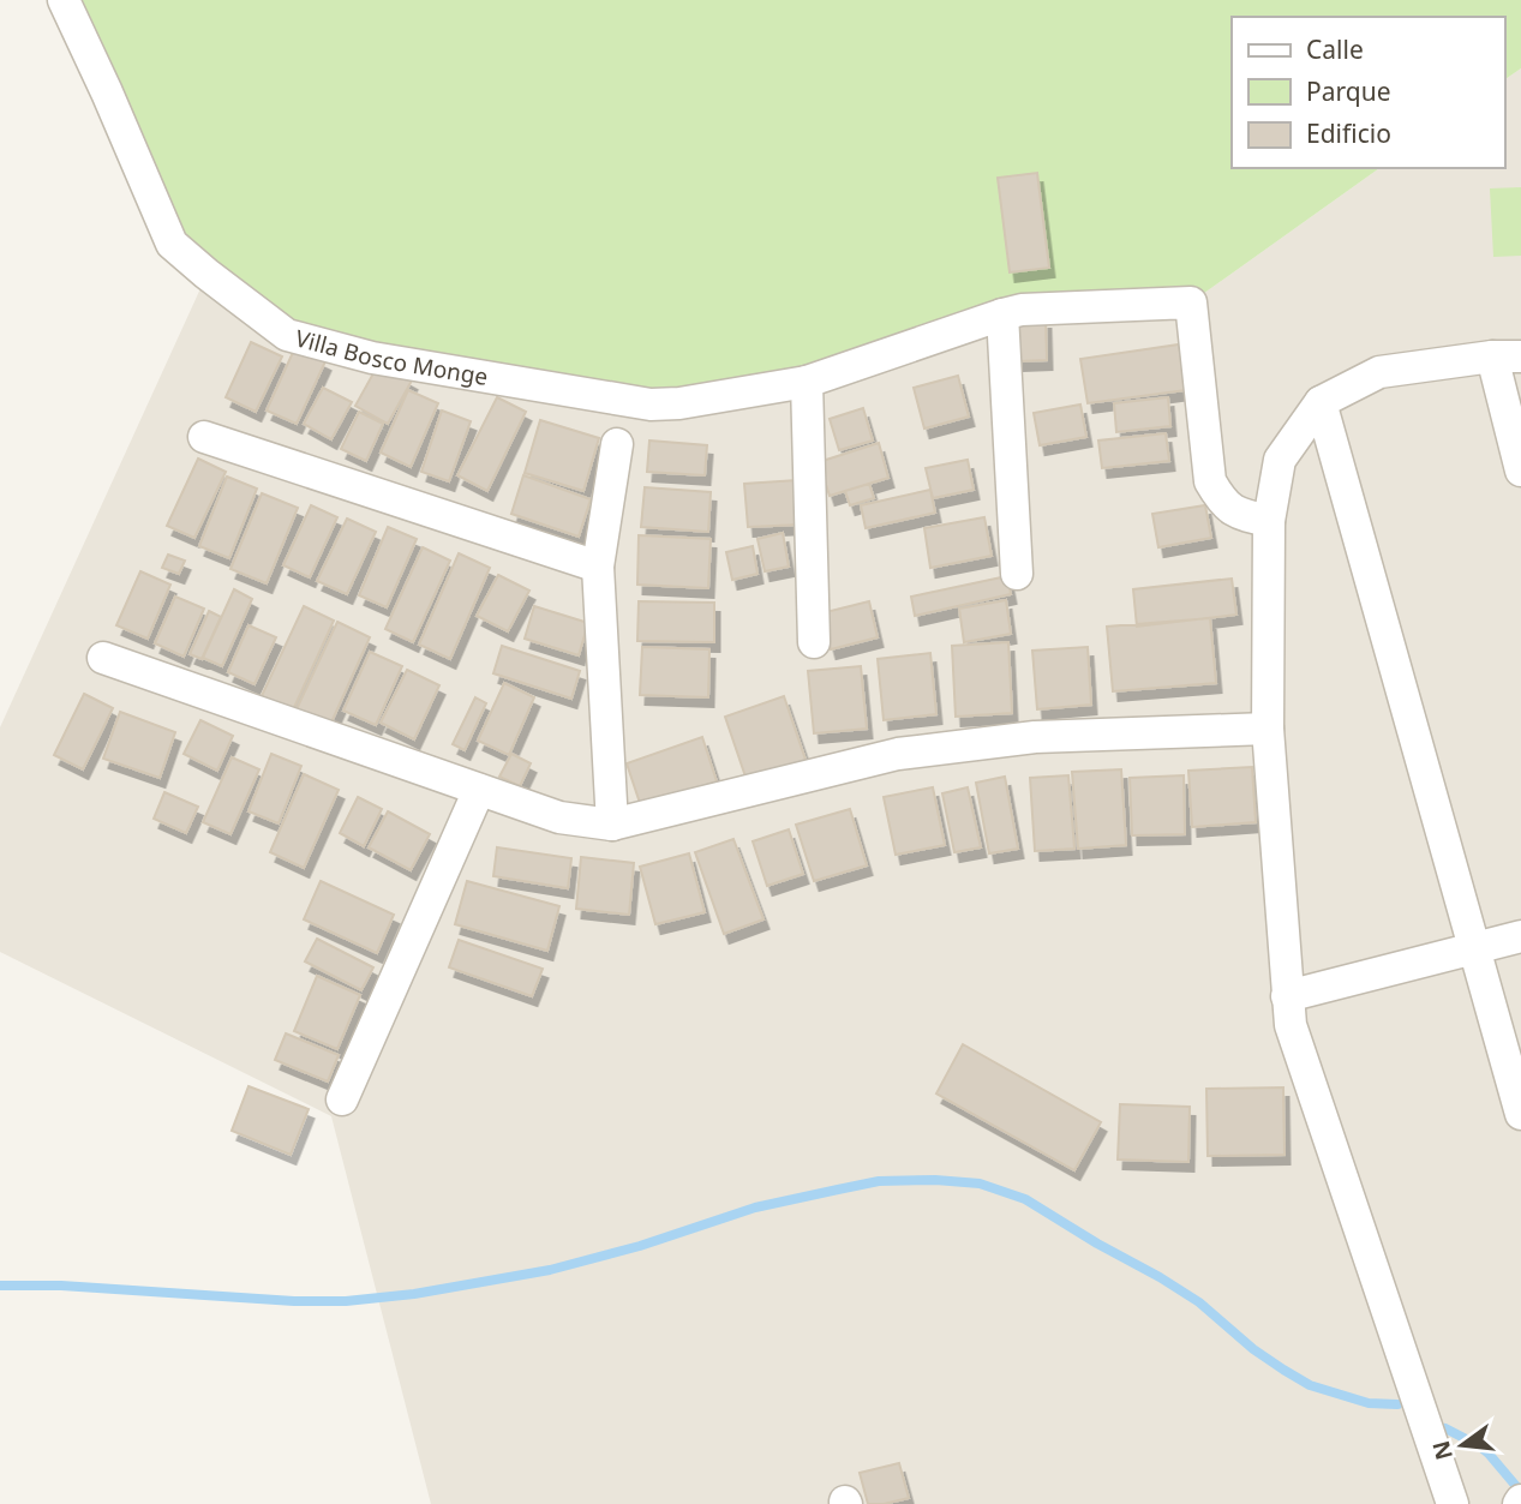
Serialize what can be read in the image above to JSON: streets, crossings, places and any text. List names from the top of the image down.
{
  "streets": {
    "street": ["Villa Bosco Monge"]
  },
  "legend": ["Calle", "Parque", "Edificio"],
  "north": "left"
}
